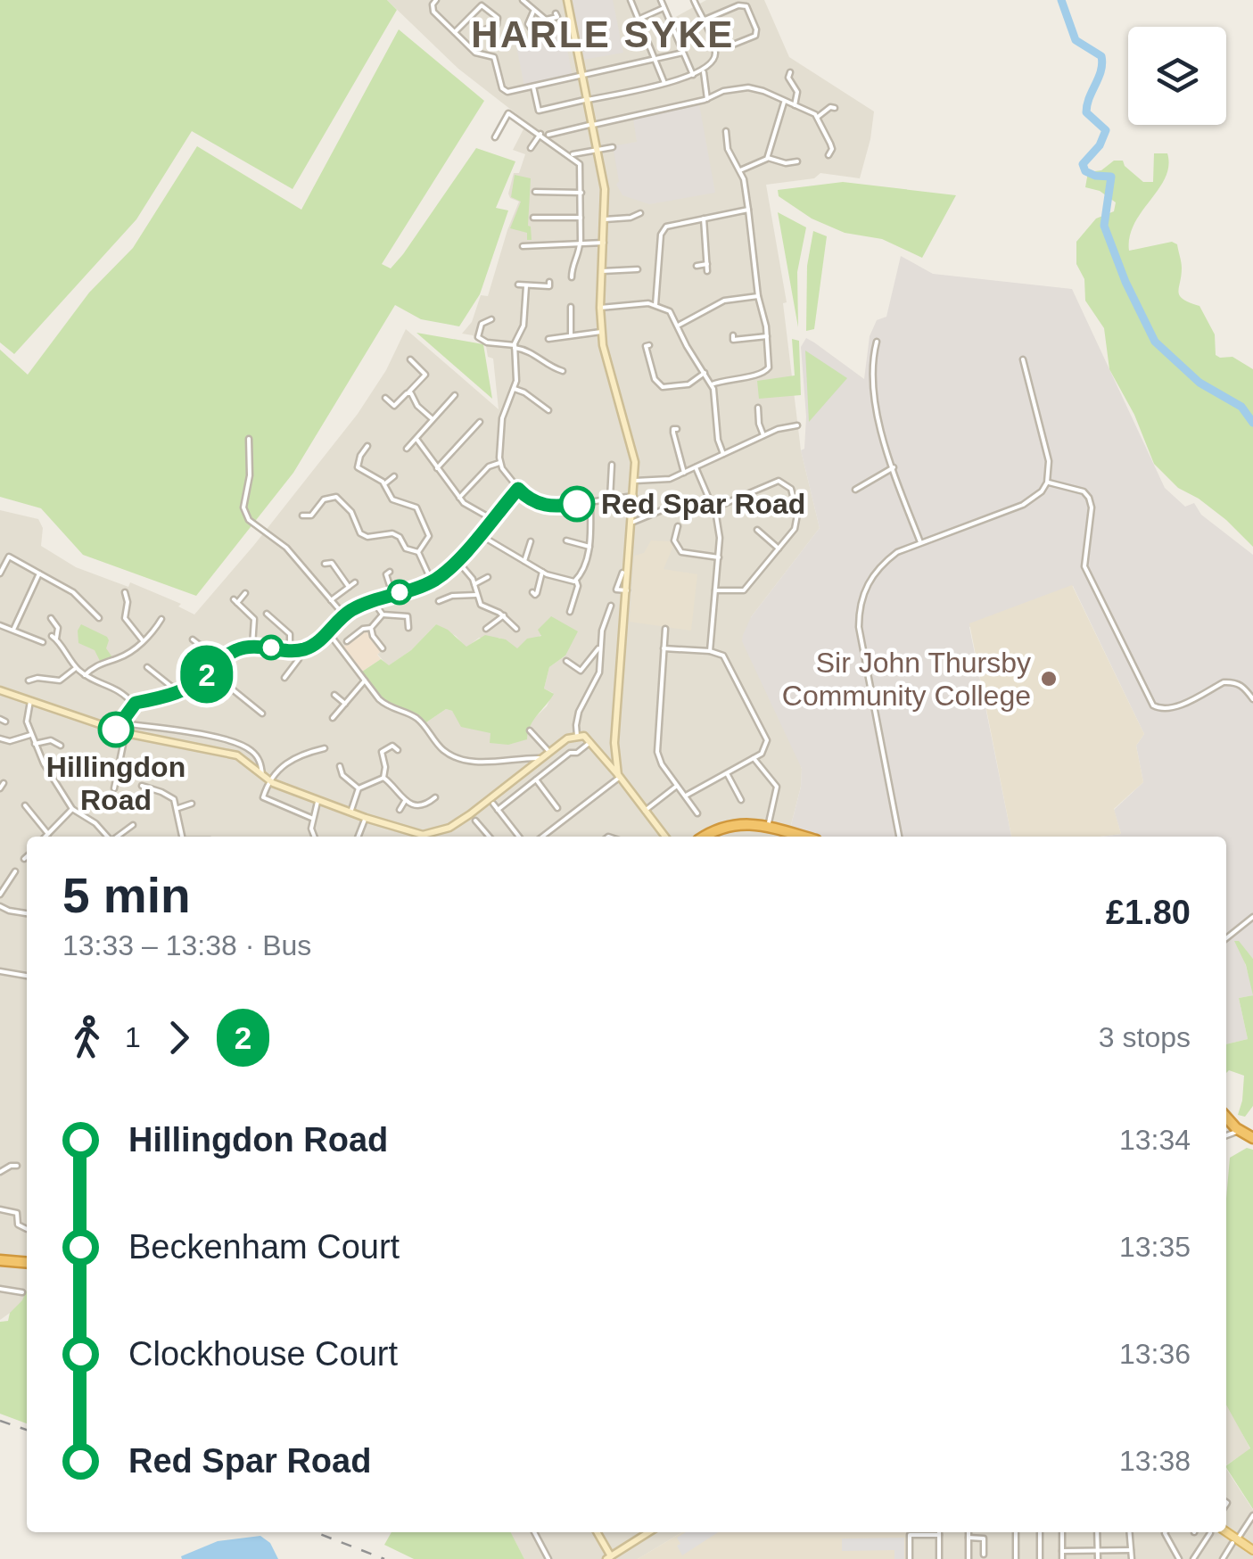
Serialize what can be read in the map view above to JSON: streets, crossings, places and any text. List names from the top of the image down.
{
  "districts": ["HARLE SYKE"],
  "places": ["Red Spar Road", "Sir John Thursby Community College", "Hillingdon Road"],
  "lines": ["bus line 2"],
  "page": {
    "on_map": "2",
    "heading": ["5 min", "13:33 – 13:38 · Bus", "£1.80"],
    "legs": ["1", "2", "3 stops"],
    "list": [
      {
        "name": "Hillingdon Road",
        "value": "13:34"
      },
      {
        "name": "Beckenham Court",
        "value": "13:35"
      },
      {
        "name": "Clockhouse Court",
        "value": "13:36"
      },
      {
        "name": "Red Spar Road",
        "value": "13:38"
      }
    ]
  }
}
